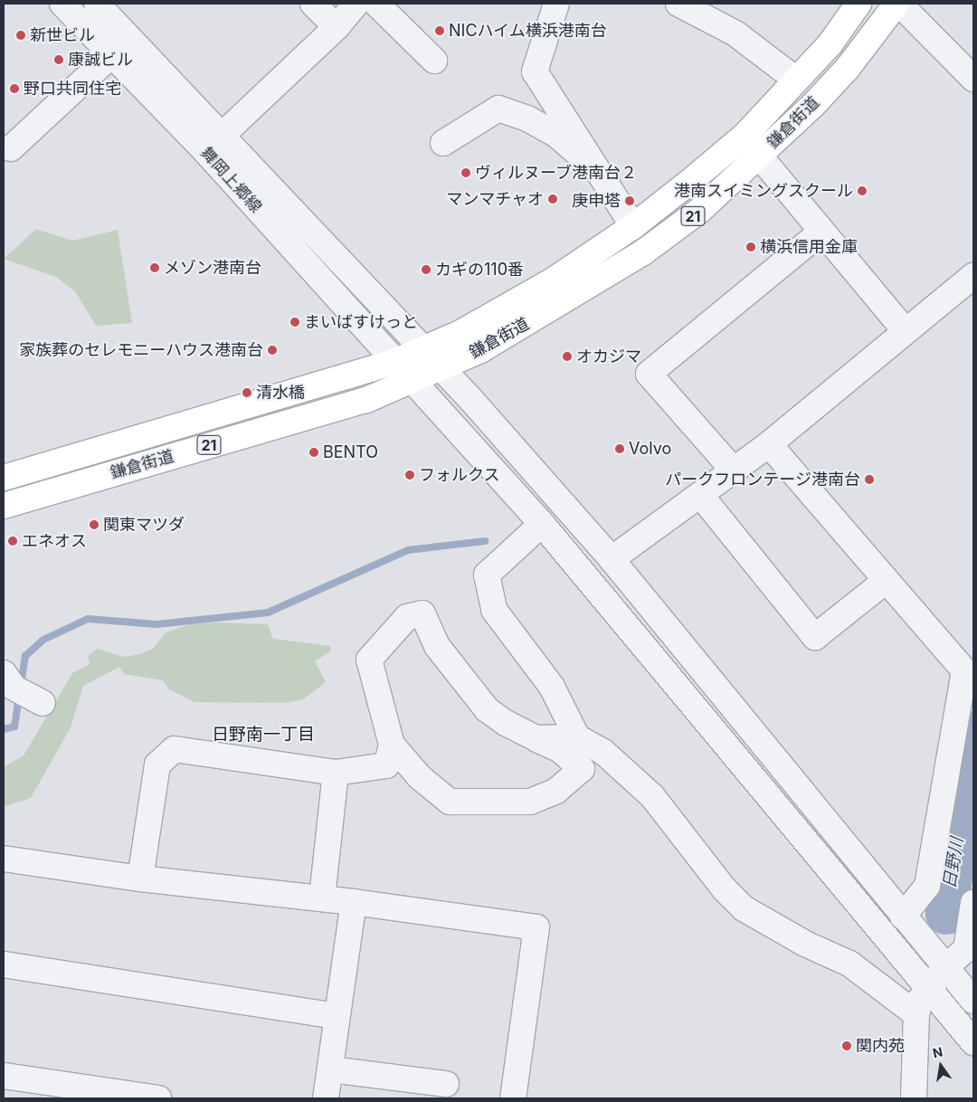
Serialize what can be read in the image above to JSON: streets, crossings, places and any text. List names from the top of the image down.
{
  "streets": {
    "main road": ["鎌倉街道", "21"],
    "street": ["舞岡上郷線"]
  },
  "crossings": [
    ["鎌倉街道", "舞岡上郷線"]
  ],
  "districts": ["日野南一丁目"],
  "water": ["日野川"],
  "places": [
    "NICハイム横浜港南台",
    "新世ビル",
    "康誠ビル",
    "野口共同住宅",
    "ヴィルヌーブ港南台２",
    "港南スイミングスクール",
    "マンマチャオ",
    "庚申塔",
    "横浜信用金庫",
    "メゾン港南台",
    "カギの110番",
    "まいばすけっと",
    "家族葬のセレモニーハウス港南台",
    "オカジマ",
    "清水橋",
    "Volvo",
    "BENTO",
    "フォルクス",
    "パークフロンテージ港南台",
    "関東マツダ",
    "エネオス",
    "関内苑"
  ],
  "north": "top"
}
